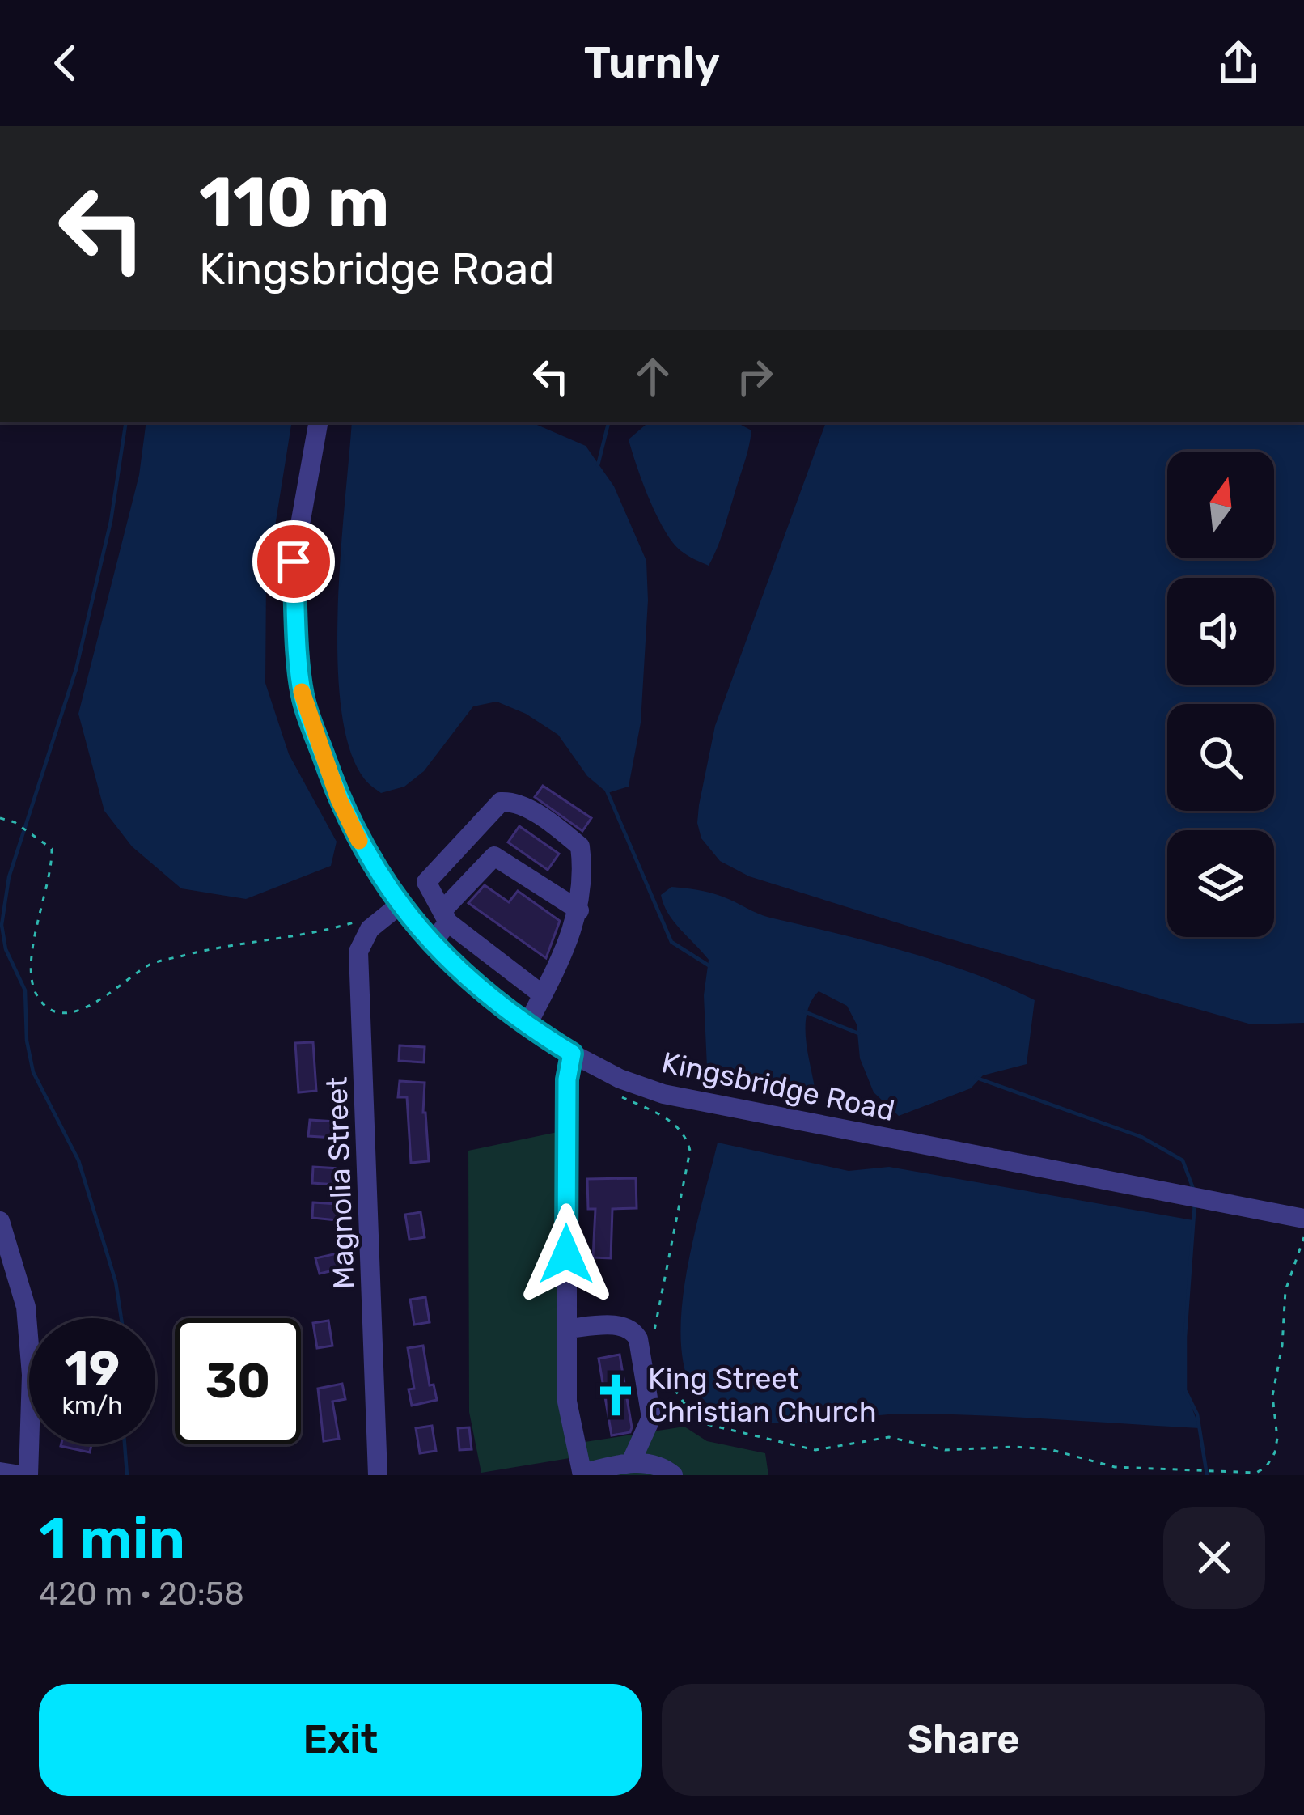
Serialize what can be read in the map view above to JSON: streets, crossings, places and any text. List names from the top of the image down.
{
  "streets": {
    "street": ["Kingsbridge Road", "Magnolia Street"]
  },
  "crossings": [
    ["Kingsbridge Road", "Magnolia Street"]
  ],
  "places": {
    "church": ["King Street Christian Church"]
  },
  "north": "top",
  "page": {
    "header": "Turnly",
    "turn": ["110 m", "Kingsbridge Road"],
    "speed": "19 km/h",
    "limit": "30",
    "heading": ["1 min", "420 m · 20:58"],
    "buttons": ["Exit", "Share"]
  }
}
